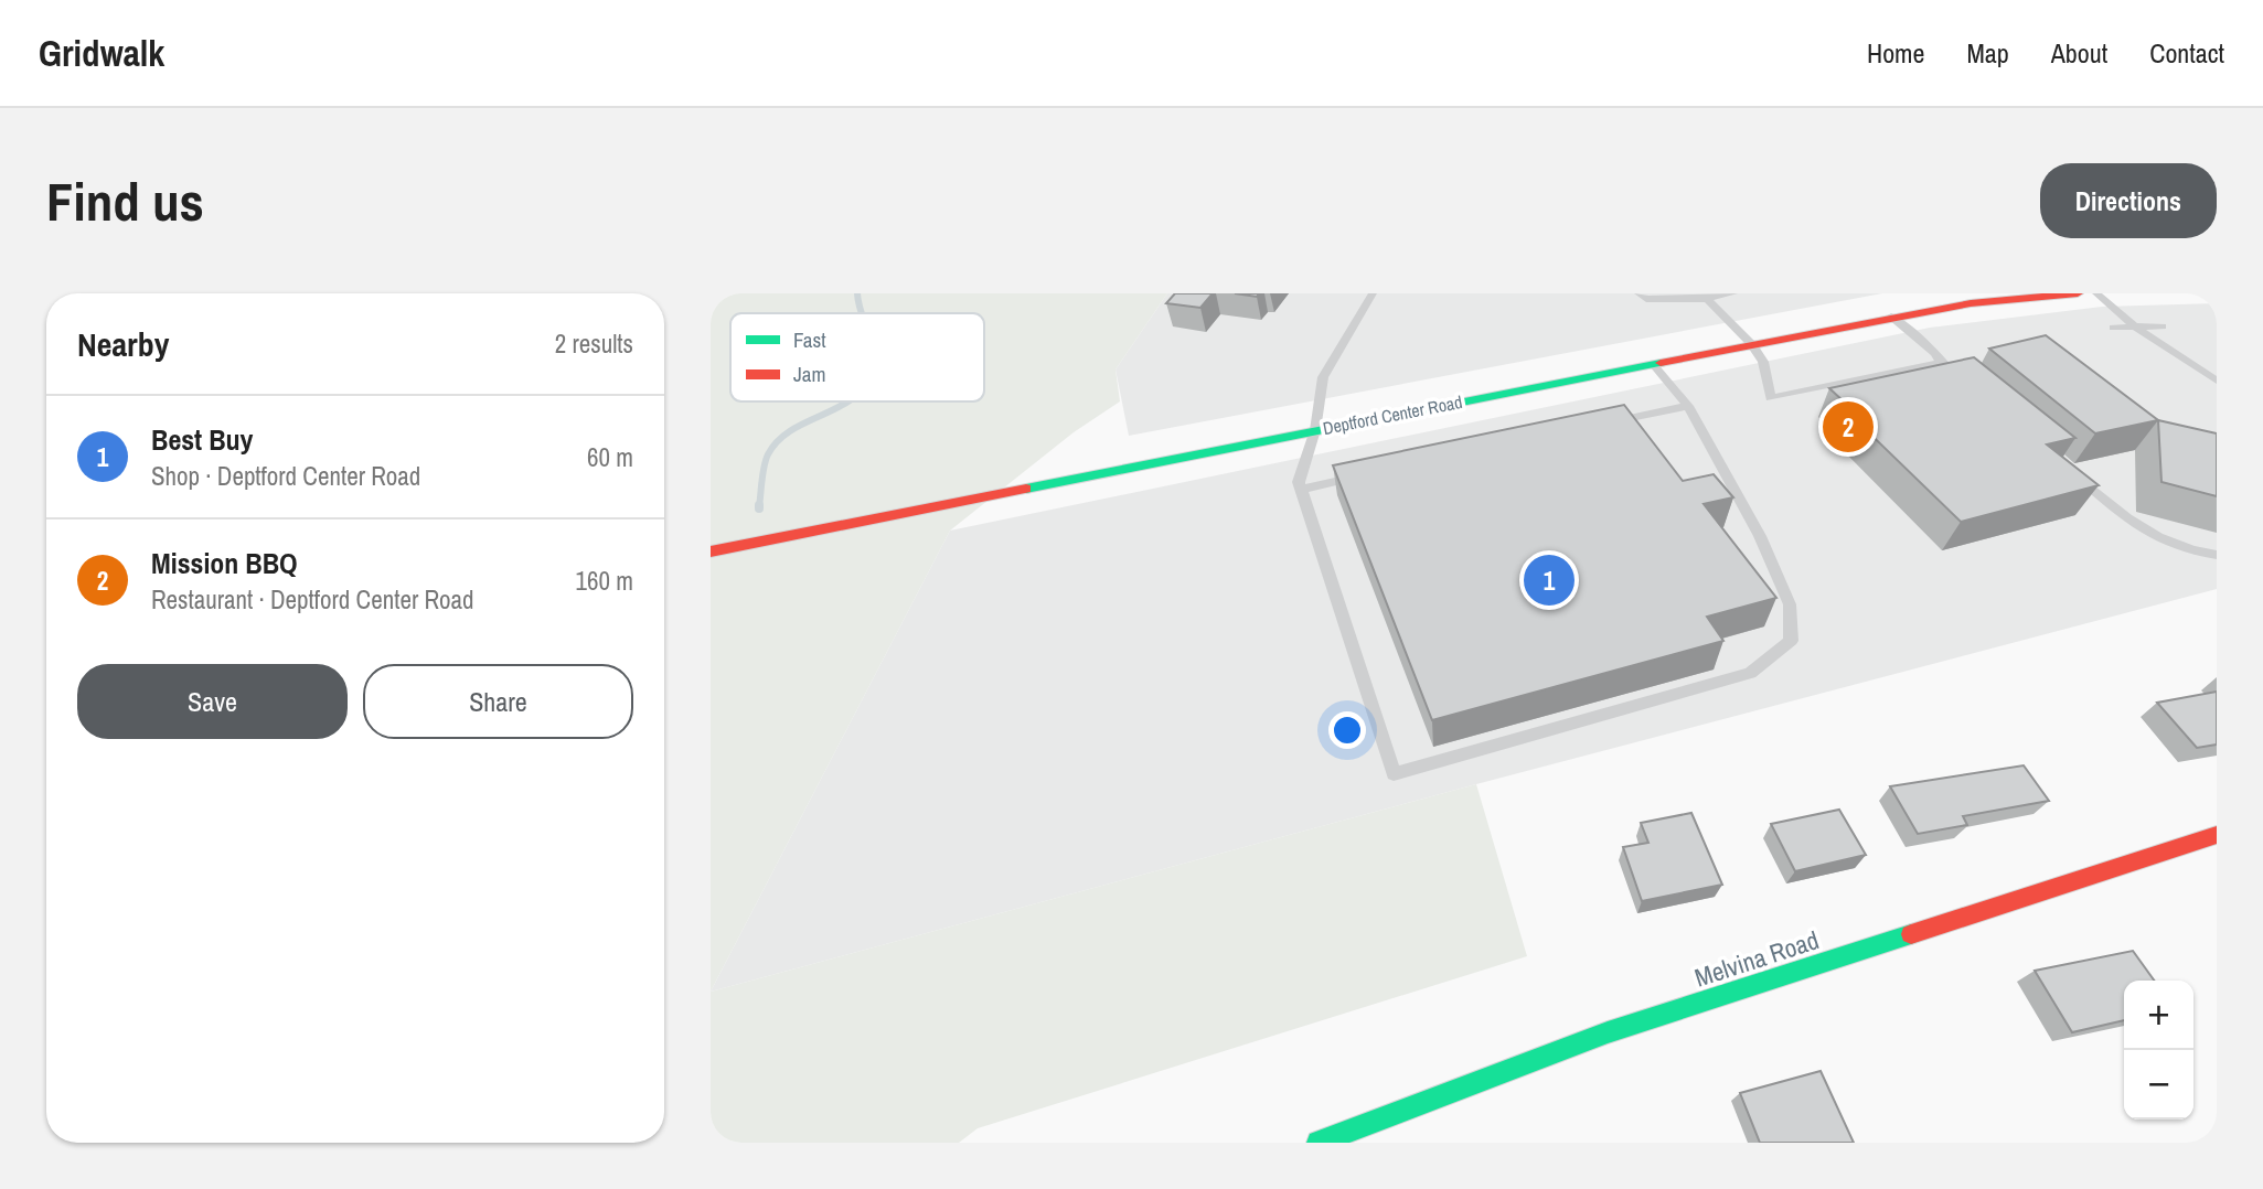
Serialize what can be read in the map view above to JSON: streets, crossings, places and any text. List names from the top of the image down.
{
  "streets": {
    "main road": ["Deptford Center Road", "Melvina Road"]
  },
  "legend": ["Fast", "Jam"],
  "page": {
    "header": "Gridwalk",
    "nav": [
      "Home",
      "Map",
      "About",
      "Contact"
    ],
    "buttons": [
      "Directions",
      ["Save", "Share"]
    ],
    "title": "Find us",
    "heading": ["Nearby", "2 results"],
    "list": [
      {
        "mark": "1",
        "name": "Best Buy",
        "note": "Shop · Deptford Center Road",
        "value": "60 m"
      },
      {
        "mark": "2",
        "name": "Mission BBQ",
        "note": "Restaurant · Deptford Center Road",
        "value": "160 m"
      }
    ],
    "pins": ["2", "1"],
    "map_buttons": ["+", "−"]
  }
}
